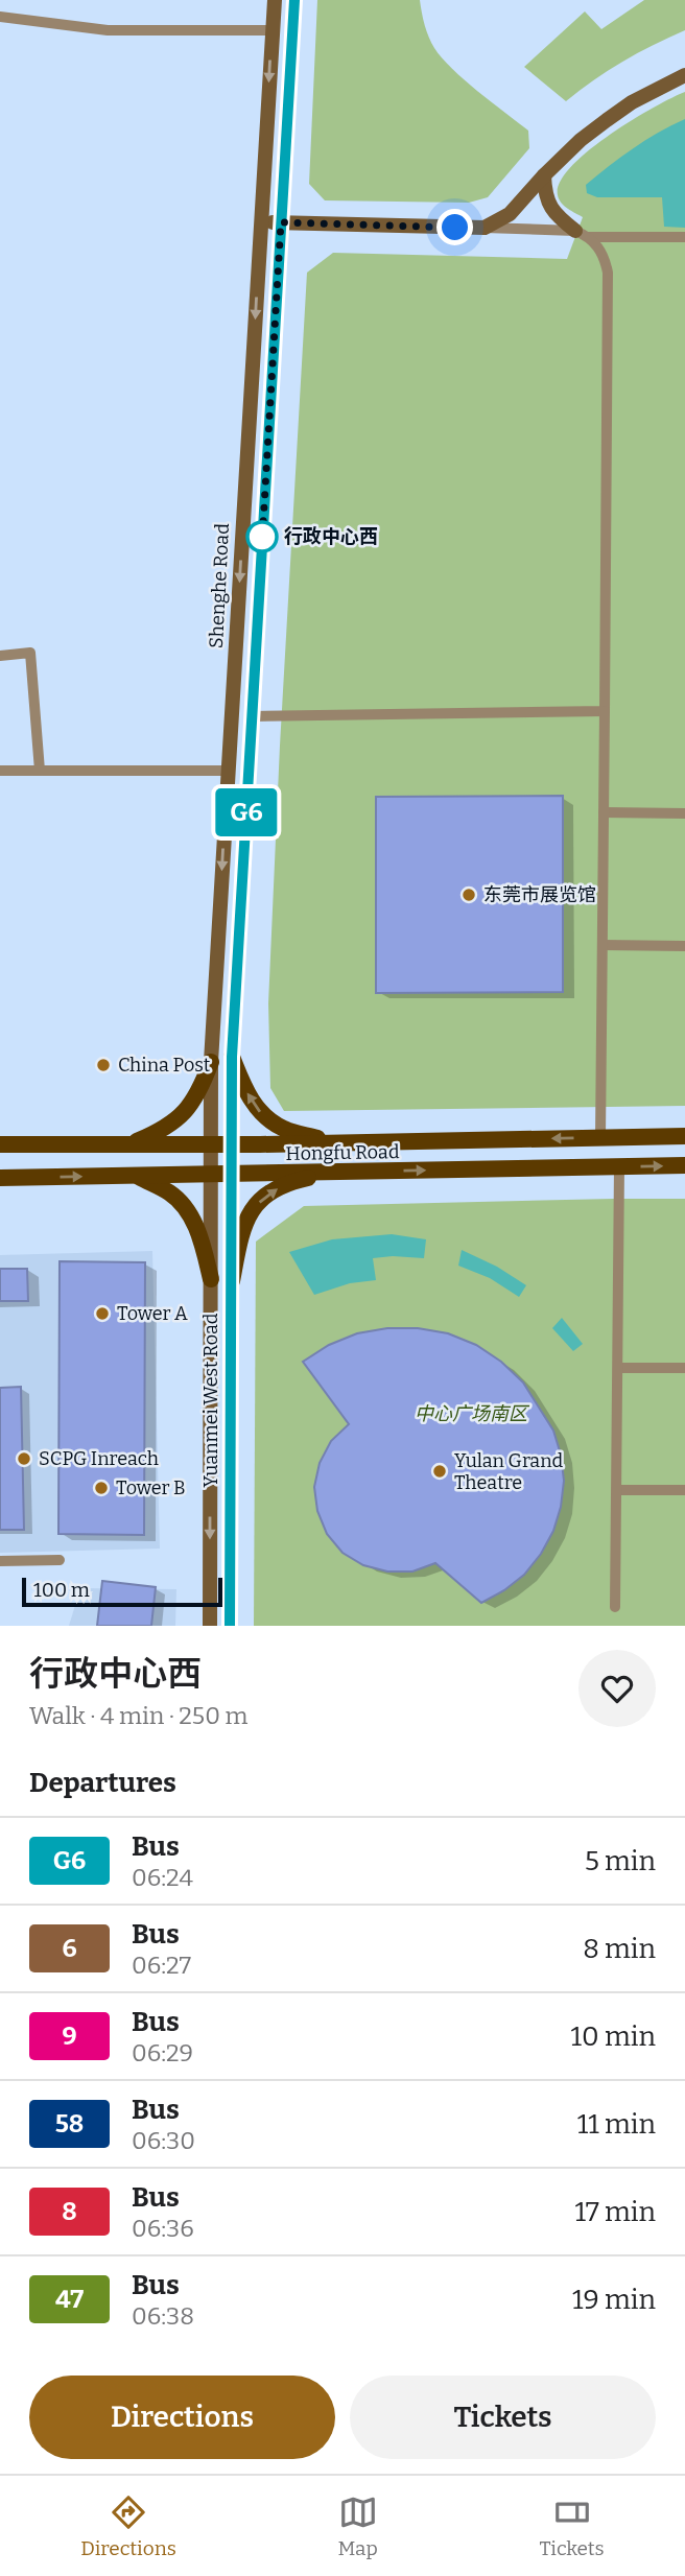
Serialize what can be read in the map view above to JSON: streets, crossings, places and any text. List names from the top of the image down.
{
  "streets": {
    "main road": ["Shenghe Road", "Hongfu Road", "Yuanmei West Road"]
  },
  "crossings": [
    ["Shenghe Road", "Hongfu Road"],
    ["Shenghe Road", "Yuanmei West Road"],
    ["Hongfu Road", "Yuanmei West Road"]
  ],
  "parks": ["中心广场南区"],
  "places": [
    "行政中心西",
    "东莞市展览馆",
    "China Post",
    "Tower A",
    "SCPG Inreach",
    "Yulan Grand Theatre",
    "Tower B"
  ],
  "lines": ["bus line G6"],
  "scale_bar": "100 m",
  "page": {
    "on_map": "G6",
    "scale": "100 m",
    "heading": [
      ["行政中心西", "Walk · 4 min · 250 m"],
      "Departures"
    ],
    "list": [
      {
        "mark": "G6",
        "name": "Bus",
        "note": "06:24",
        "value": "5 min"
      },
      {
        "mark": "6",
        "name": "Bus",
        "note": "06:27",
        "value": "8 min"
      },
      {
        "mark": "9",
        "name": "Bus",
        "note": "06:29",
        "value": "10 min"
      },
      {
        "mark": "58",
        "name": "Bus",
        "note": "06:30",
        "value": "11 min"
      },
      {
        "mark": "8",
        "name": "Bus",
        "note": "06:36",
        "value": "17 min"
      },
      {
        "mark": "47",
        "name": "Bus",
        "note": "06:38",
        "value": "19 min"
      }
    ],
    "buttons": ["Directions", "Tickets"],
    "tabs": ["Directions", "Map", "Tickets"]
  }
}
